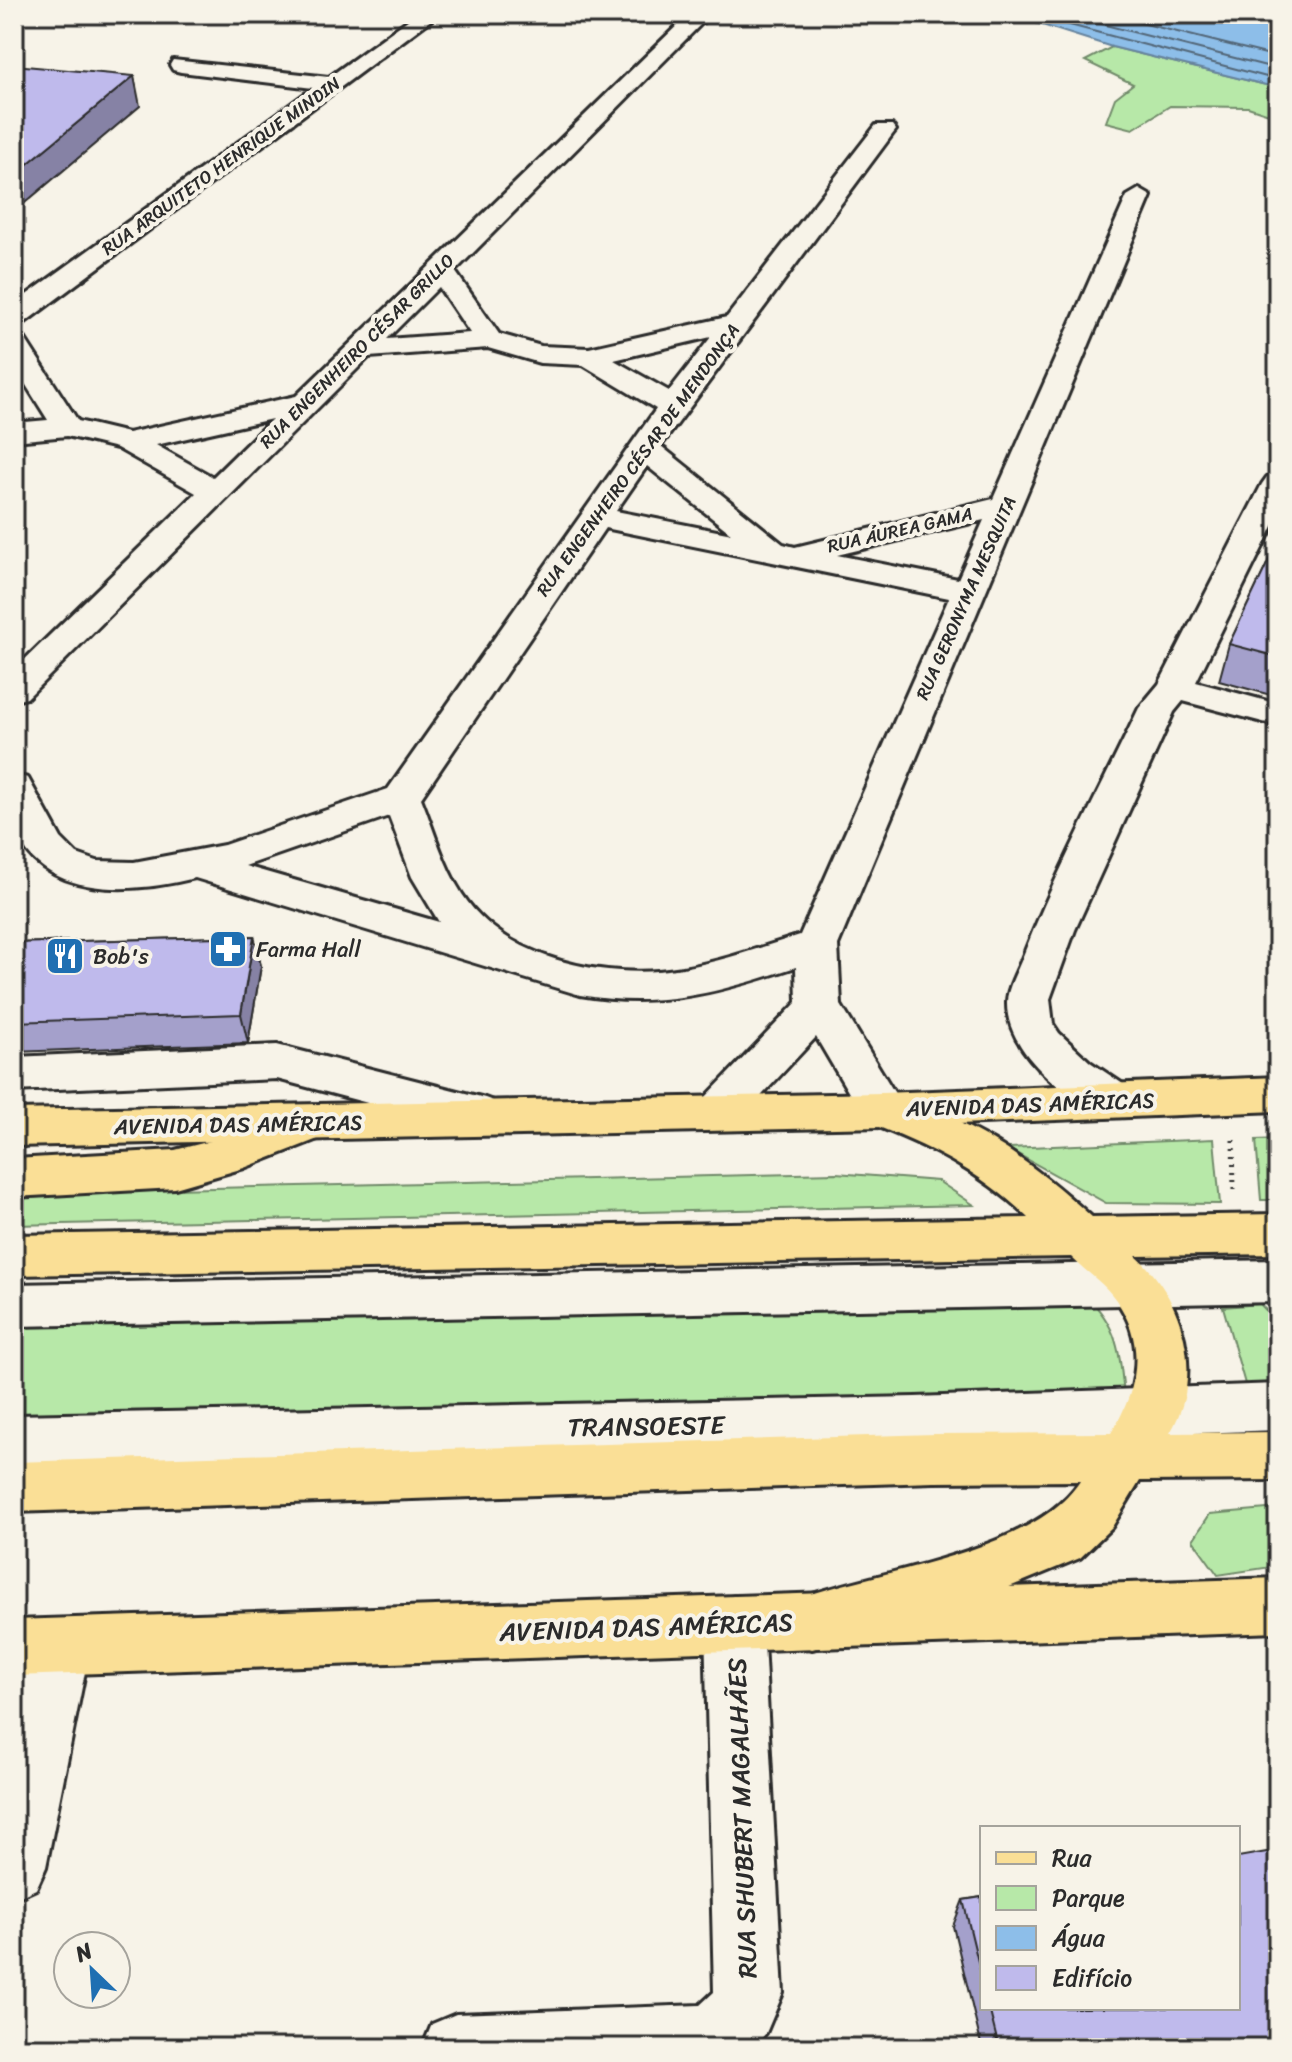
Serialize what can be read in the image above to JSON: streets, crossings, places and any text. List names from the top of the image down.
{
  "streets": {
    "main road": ["AVENIDA DAS AMÉRICAS"],
    "street": [
      "RUA ARQUITETO HENRIQUE MINDIN",
      "RUA ENGENHEIRO CÉSAR GRILLO",
      "RUA ENGENHEIRO CÉSAR DE MENDONÇA",
      "RUA ÁUREA GAMA",
      "RUA GERONYMA MESQUITA",
      "TRANSOESTE",
      "RUA SHUBERT MAGALHÃES"
    ]
  },
  "crossings": [
    ["RUA ENGENHEIRO CÉSAR DE MENDONÇA", "RUA ÁUREA GAMA"],
    ["RUA ÁUREA GAMA", "RUA GERONYMA MESQUITA"],
    ["RUA GERONYMA MESQUITA", "AVENIDA DAS AMÉRICAS"],
    ["AVENIDA DAS AMÉRICAS", "RUA SHUBERT MAGALHÃES"]
  ],
  "places": {
    "pharmacy": ["Farma Hall"],
    "restaurant": ["Bob's"]
  },
  "legend": [
    "Rua",
    "Parque",
    "Água",
    "Edifício"
  ],
  "north": "top left"
}
